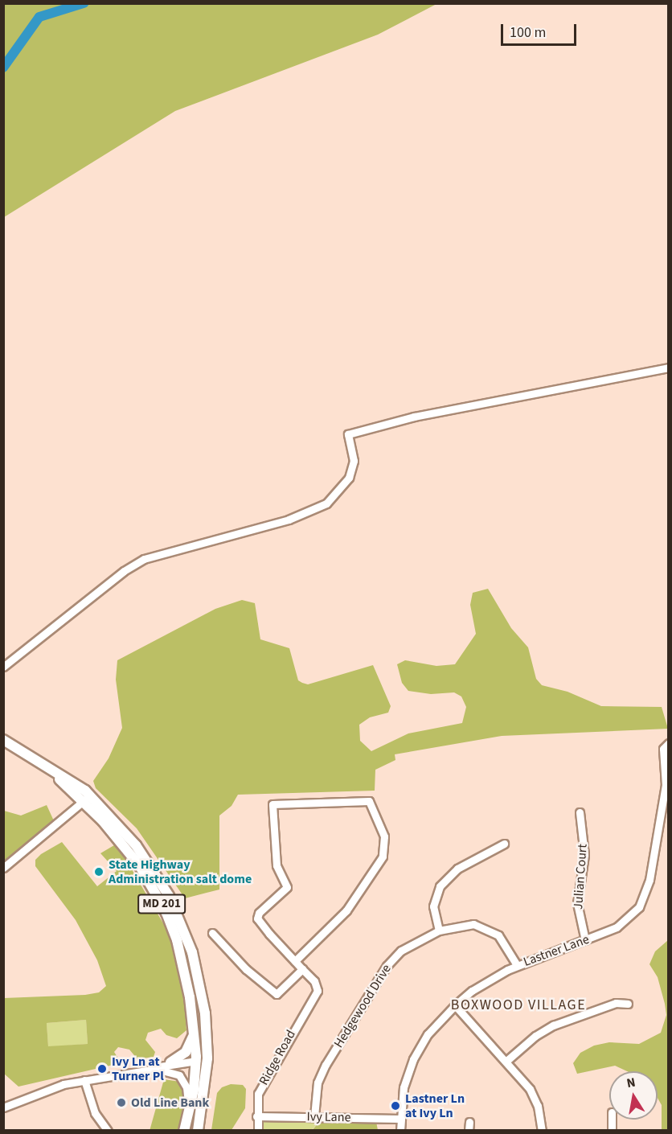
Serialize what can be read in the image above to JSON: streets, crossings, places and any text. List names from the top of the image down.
{
  "streets": {
    "main road": ["MD 201"],
    "street": [
      "Julian Court",
      "Lastner Lane",
      "Hedgewood Drive",
      "Ridge Road",
      "Ivy Lane"
    ]
  },
  "crossings": [
    ["Julian Court", "Lastner Lane"],
    ["Lastner Lane", "Hedgewood Drive"],
    ["Lastner Lane", "Ivy Lane"],
    ["Hedgewood Drive", "Ivy Lane"],
    ["Ridge Road", "Ivy Lane"]
  ],
  "districts": ["BOXWOOD VILLAGE"],
  "places": [
    "State Highway Administration salt dome",
    "Ivy Ln at Turner Pl",
    "Old Line Bank",
    "Lastner Ln at Ivy Ln"
  ],
  "scale_bar": "100 m",
  "north": "top"
}
